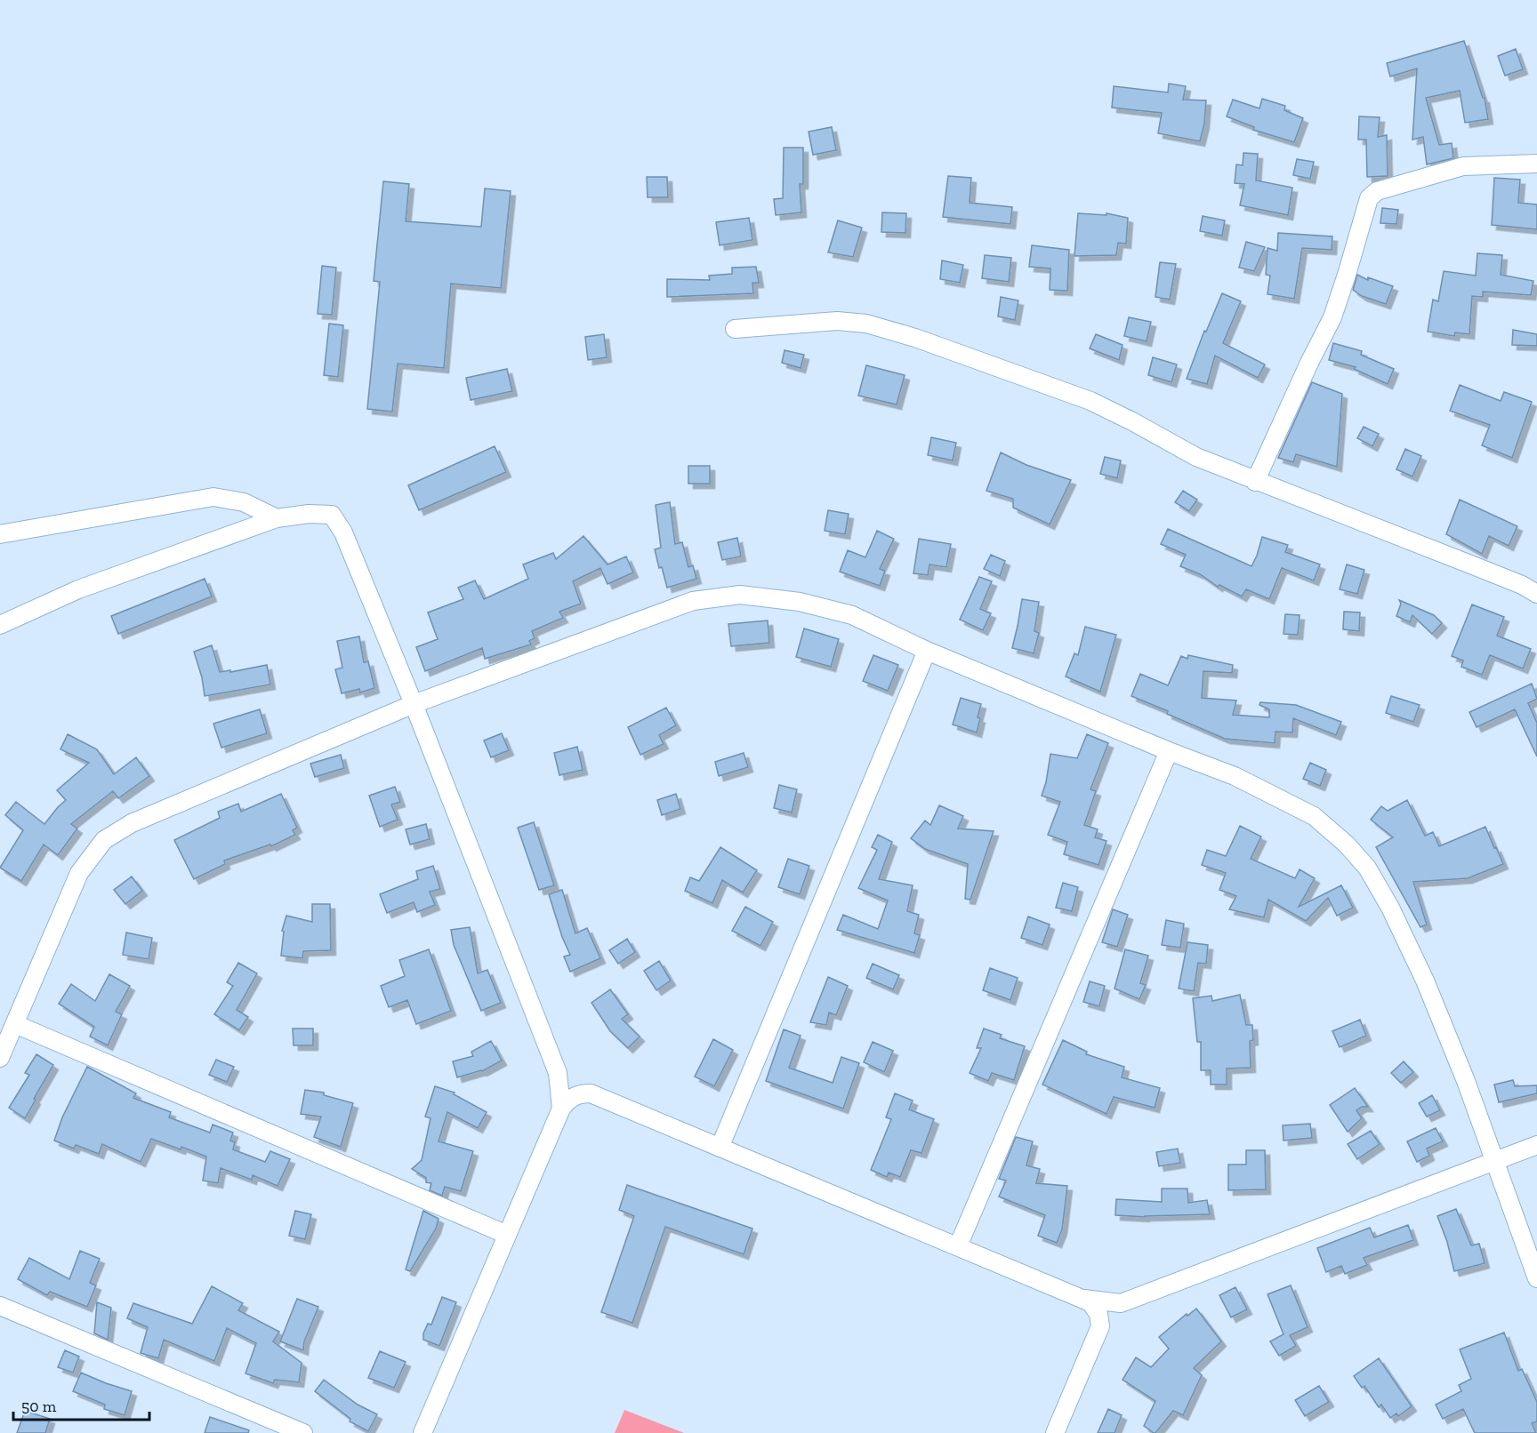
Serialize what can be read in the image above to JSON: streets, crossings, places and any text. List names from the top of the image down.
{
  "scale_bar": "50 m"
}
